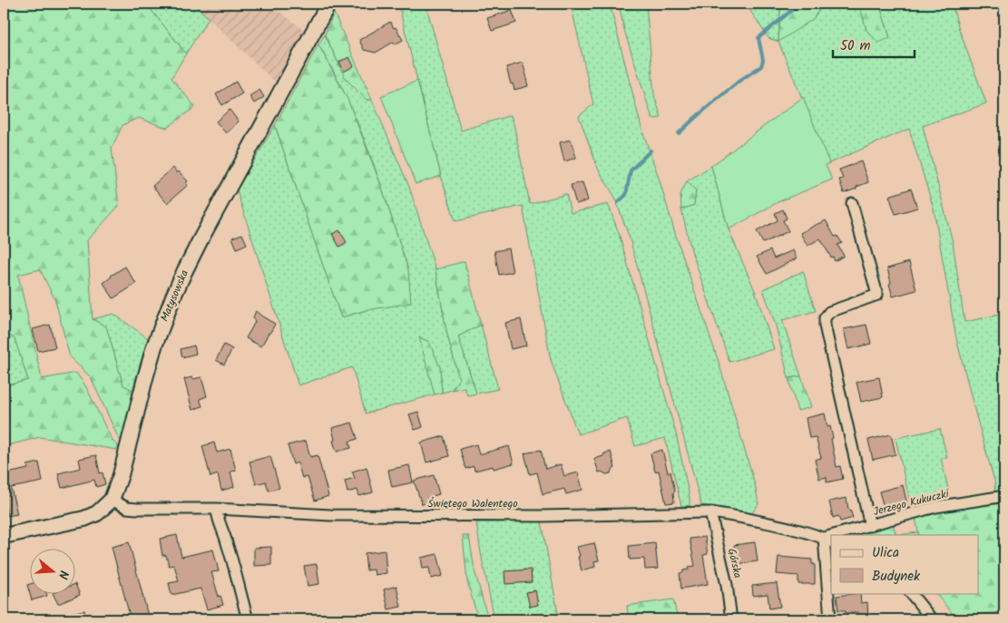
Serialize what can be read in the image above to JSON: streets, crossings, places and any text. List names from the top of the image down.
{
  "streets": {
    "street": [
      "Matysowska",
      "Jerzego Kukuczki",
      "Świętego Walentego",
      "Górska"
    ]
  },
  "crossings": [
    ["Matysowska", "Świętego Walentego"],
    ["Świętego Walentego", "Górska"]
  ],
  "legend": ["Ulica", "Budynek"],
  "scale_bar": "50 m",
  "north": "right"
}
